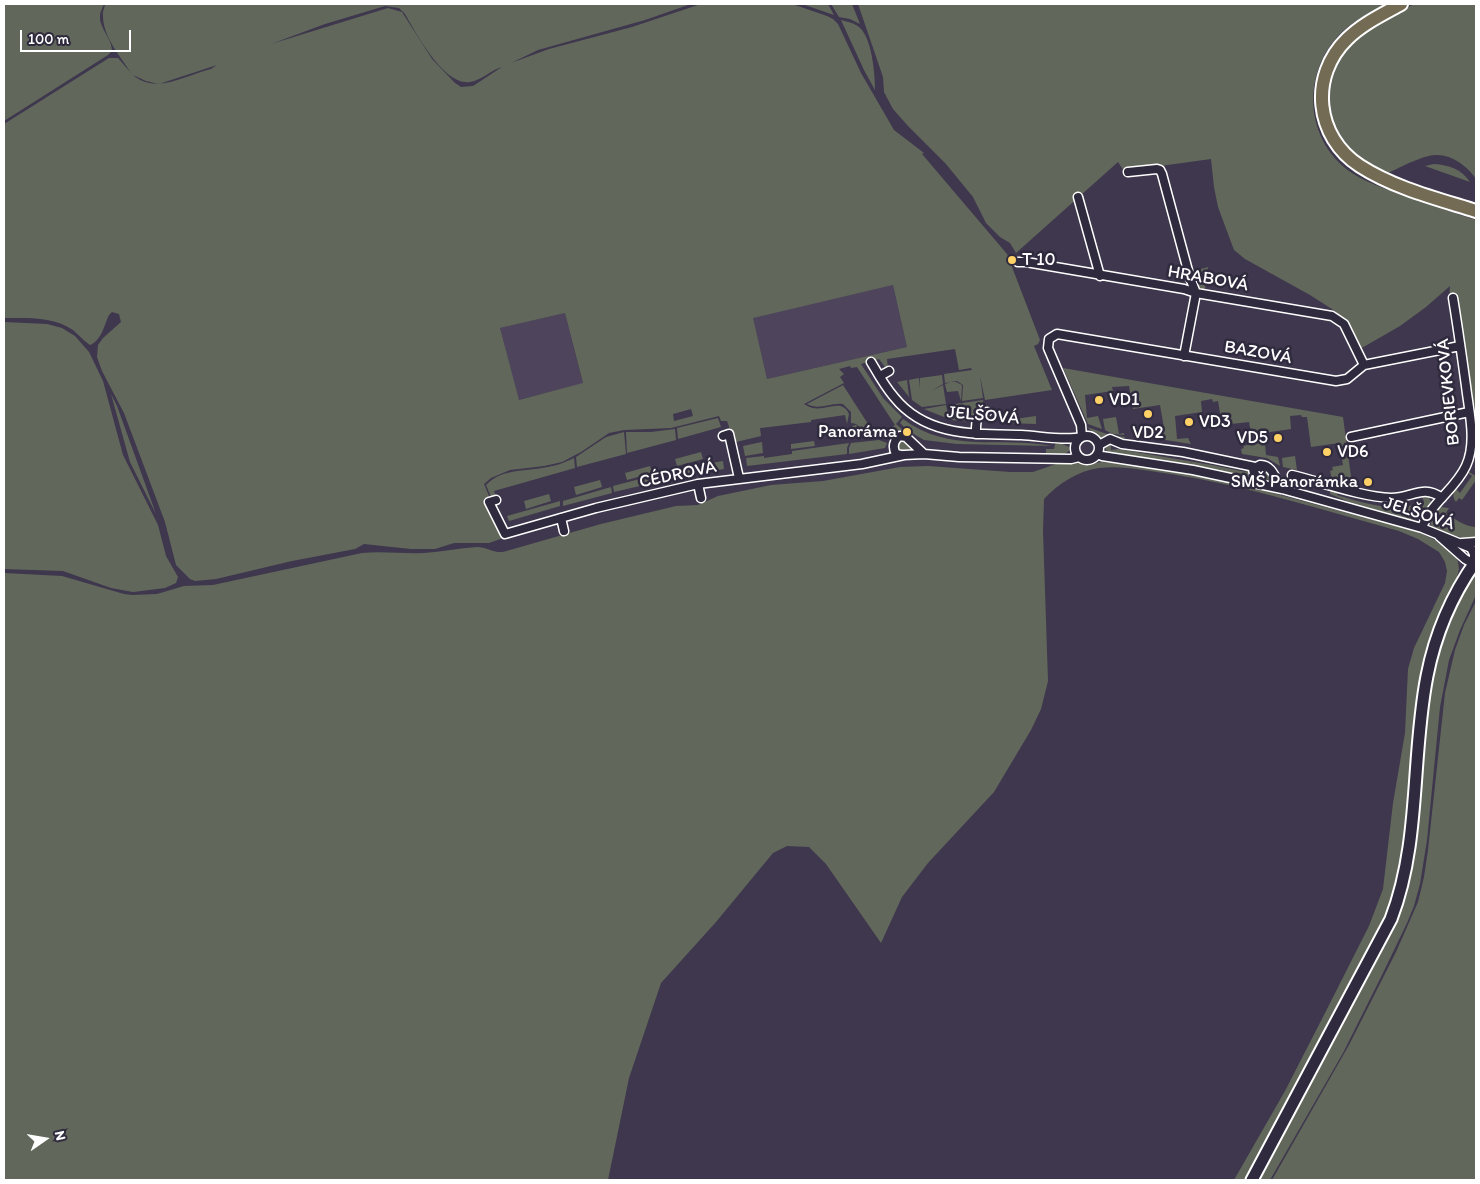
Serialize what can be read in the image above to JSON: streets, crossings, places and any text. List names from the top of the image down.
{
  "streets": {
    "street": [
      "HRABOVÁ",
      "BAZOVÁ",
      "BORIEVKOVÁ",
      "JELŠOVÁ",
      "CÉDROVÁ"
    ]
  },
  "crossings": [
    ["HRABOVÁ", "BAZOVÁ"],
    ["BAZOVÁ", "BORIEVKOVÁ"],
    ["BORIEVKOVÁ", "JELŠOVÁ"],
    ["JELŠOVÁ", "CÉDROVÁ"]
  ],
  "places": [
    "T 10",
    "VD1",
    "VD2",
    "VD3",
    "Panoráma",
    "VD5",
    "VD6",
    "SMŠ Panorámka"
  ],
  "scale_bar": "100 m",
  "north": "right"
}
